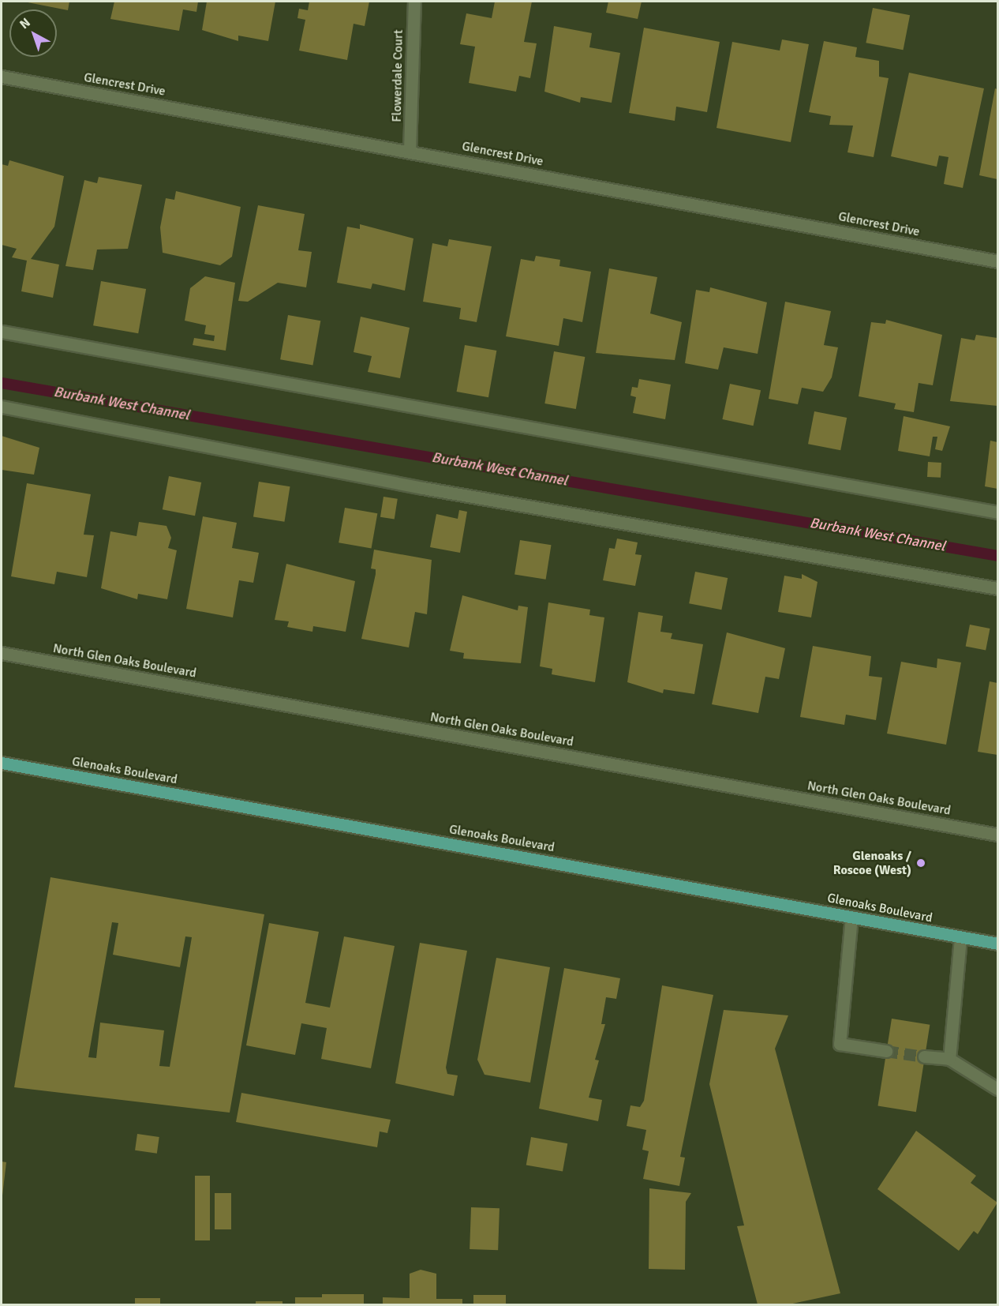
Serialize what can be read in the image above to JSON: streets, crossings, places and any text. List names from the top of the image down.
{
  "streets": {
    "main road": ["Glenoaks Boulevard"],
    "street": ["Flowerdale Court", "Glencrest Drive", "North Glen Oaks Boulevard"]
  },
  "crossings": [
    ["Flowerdale Court", "Glencrest Drive"]
  ],
  "water": ["Burbank West Channel"],
  "places": ["Glenoaks / Roscoe (West)"],
  "north": "top left"
}
